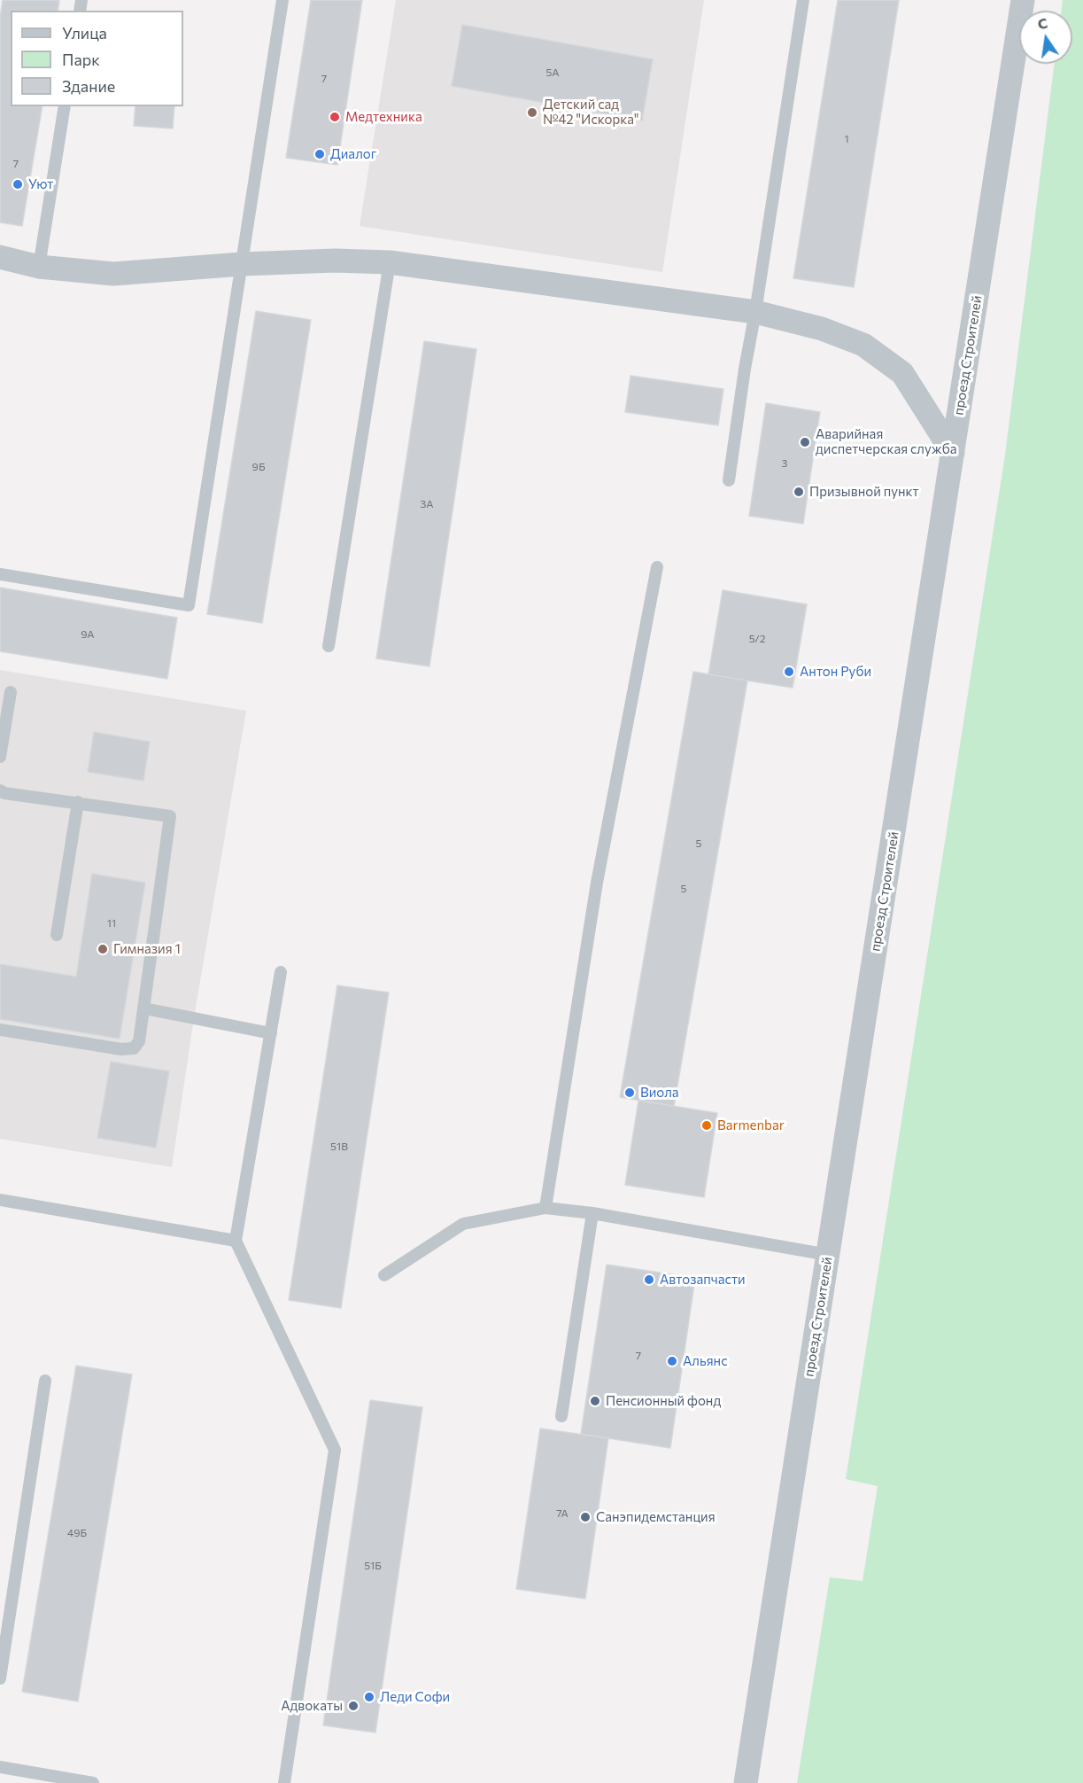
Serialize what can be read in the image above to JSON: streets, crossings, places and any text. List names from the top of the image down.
{
  "streets": {
    "street": ["проезд Строителей"]
  },
  "places": [
    "Детский сад №42 \"Искорка\"",
    "Медтехника",
    "Диалог",
    "Уют",
    "Аварийная диспетчерская служба",
    "Призывной пункт",
    "Антон Руби",
    "Гимназия 1",
    "Виола",
    "Barmenbar",
    "Автозапчасти",
    "Альянс",
    "Пенсионный фонд",
    "Санэпидемстанция",
    "Леди Софи",
    "Адвокаты"
  ],
  "house_numbers": [
    "5А",
    "7",
    "1",
    "7",
    "3",
    "9Б",
    "3А",
    "9А",
    "5/2",
    "5",
    "5",
    "11",
    "51В",
    "7",
    "7А",
    "49Б",
    "51Б"
  ],
  "legend": ["Улица", "Парк", "Здание"],
  "north": "top"
}
